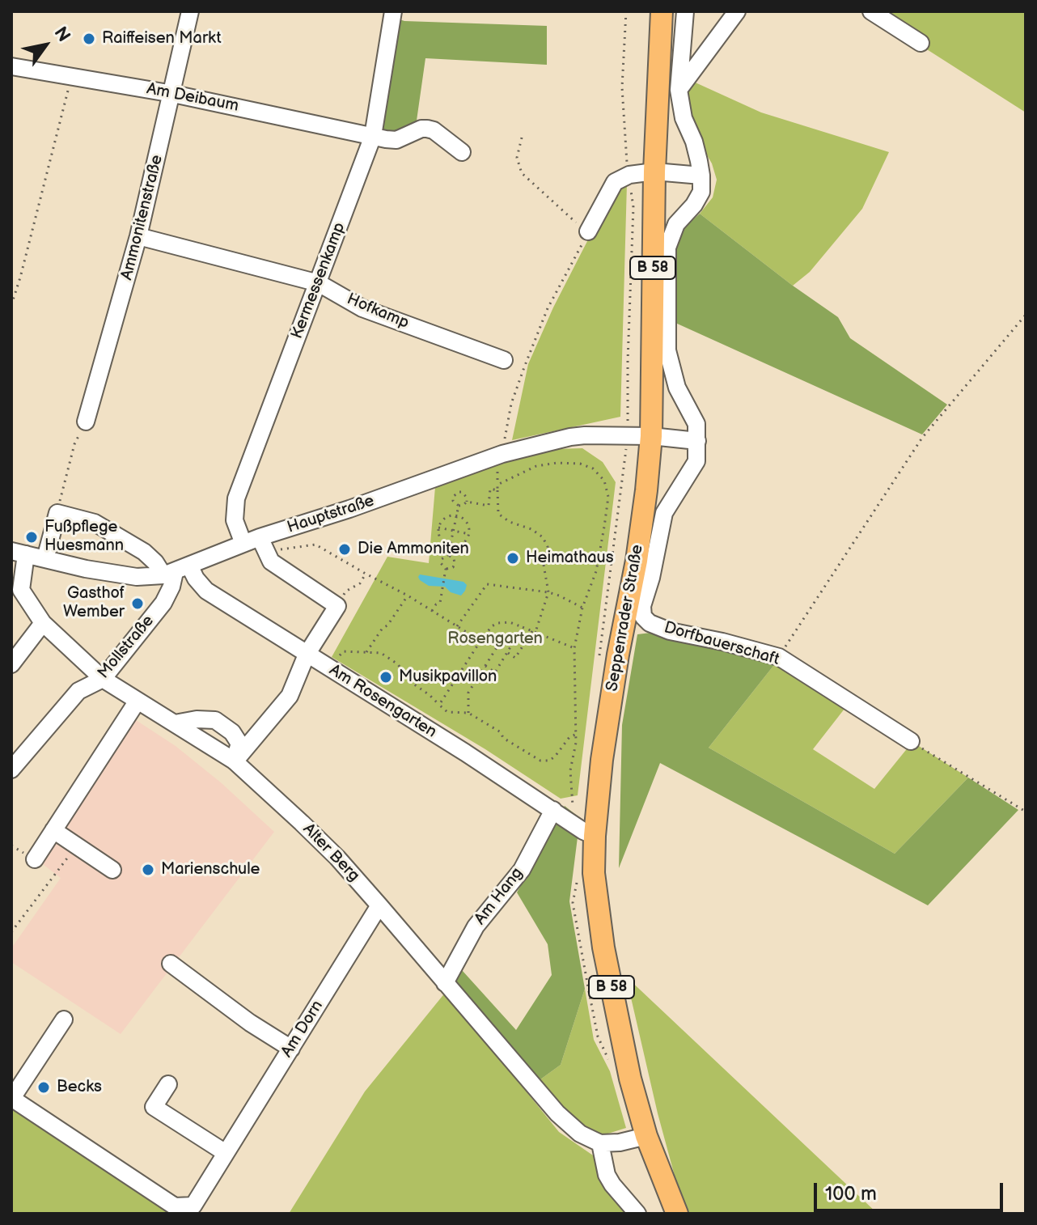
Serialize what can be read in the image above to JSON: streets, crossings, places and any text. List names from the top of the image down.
{
  "streets": {
    "main road": ["B 58", "Seppenrader Straße"],
    "street": [
      "Am Deibaum",
      "Ammonitenstraße",
      "Kermessenkamp",
      "Hofkamp",
      "Hauptstraße",
      "Dorfbauerschaft",
      "Mollstraße",
      "Am Rosengarten",
      "Alter Berg",
      "Am Hang",
      "Am Dorn"
    ]
  },
  "crossings": [
    ["Am Deibaum", "Ammonitenstraße"],
    ["Am Deibaum", "Kermessenkamp"],
    ["Ammonitenstraße", "Hofkamp"],
    ["Kermessenkamp", "Hofkamp"],
    ["Kermessenkamp", "Hauptstraße"],
    ["Hauptstraße", "Seppenrader Straße"],
    ["Hauptstraße", "Dorfbauerschaft"],
    ["Hauptstraße", "Mollstraße"],
    ["Hauptstraße", "Am Rosengarten"],
    ["Hauptstraße", "Alter Berg"],
    ["Seppenrader Straße", "Am Rosengarten"],
    ["Mollstraße", "Am Rosengarten"],
    ["Mollstraße", "Alter Berg"],
    ["Am Rosengarten", "Am Hang"],
    ["Alter Berg", "Am Hang"],
    ["Alter Berg", "Am Dorn"]
  ],
  "parks": ["Rosengarten"],
  "places": [
    "Raiffeisen Markt",
    "Fußpflege Huesmann",
    "Die Ammoniten",
    "Heimathaus",
    "Gasthof Wember",
    "Musikpavillon",
    "Marienschule",
    "Becks"
  ],
  "scale_bar": "100 m",
  "north": "top right"
}
